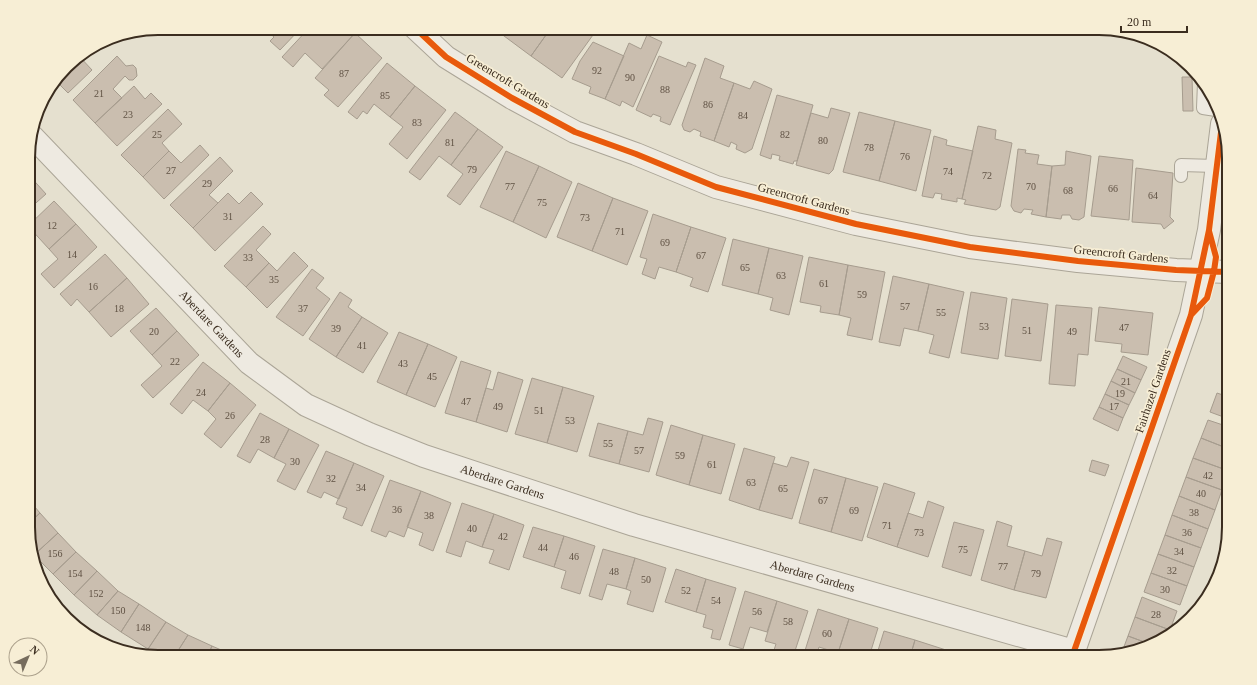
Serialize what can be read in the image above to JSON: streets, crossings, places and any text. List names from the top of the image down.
{
  "streets": {
    "street": ["Greencroft Gardens", "Aberdare Gardens", "Fairhazel Gardens"]
  },
  "crossings": [
    ["Greencroft Gardens", "Fairhazel Gardens"]
  ],
  "house_numbers": [
    "92",
    "87",
    "90",
    "88",
    "21",
    "85",
    "86",
    "23",
    "84",
    "83",
    "25",
    "82",
    "80",
    "81",
    "78",
    "76",
    "79",
    "27",
    "74",
    "72",
    "29",
    "77",
    "70",
    "66",
    "68",
    "64",
    "75",
    "31",
    "73",
    "12",
    "71",
    "69",
    "14",
    "67",
    "33",
    "65",
    "63",
    "35",
    "61",
    "16",
    "59",
    "57",
    "18",
    "37",
    "55",
    "53",
    "47",
    "39",
    "51",
    "20",
    "49",
    "41",
    "22",
    "43",
    "45",
    "21",
    "24",
    "19",
    "47",
    "49",
    "17",
    "51",
    "26",
    "53",
    "28",
    "55",
    "57",
    "59",
    "30",
    "61",
    "42",
    "32",
    "63",
    "34",
    "65",
    "40",
    "67",
    "36",
    "69",
    "38",
    "38",
    "71",
    "40",
    "73",
    "36",
    "42",
    "44",
    "75",
    "34",
    "156",
    "46",
    "77",
    "32",
    "48",
    "154",
    "79",
    "50",
    "30",
    "52",
    "152",
    "54",
    "150",
    "56",
    "28",
    "58",
    "148",
    "60"
  ],
  "scale_bar": "20 m",
  "north": "top right"
}
